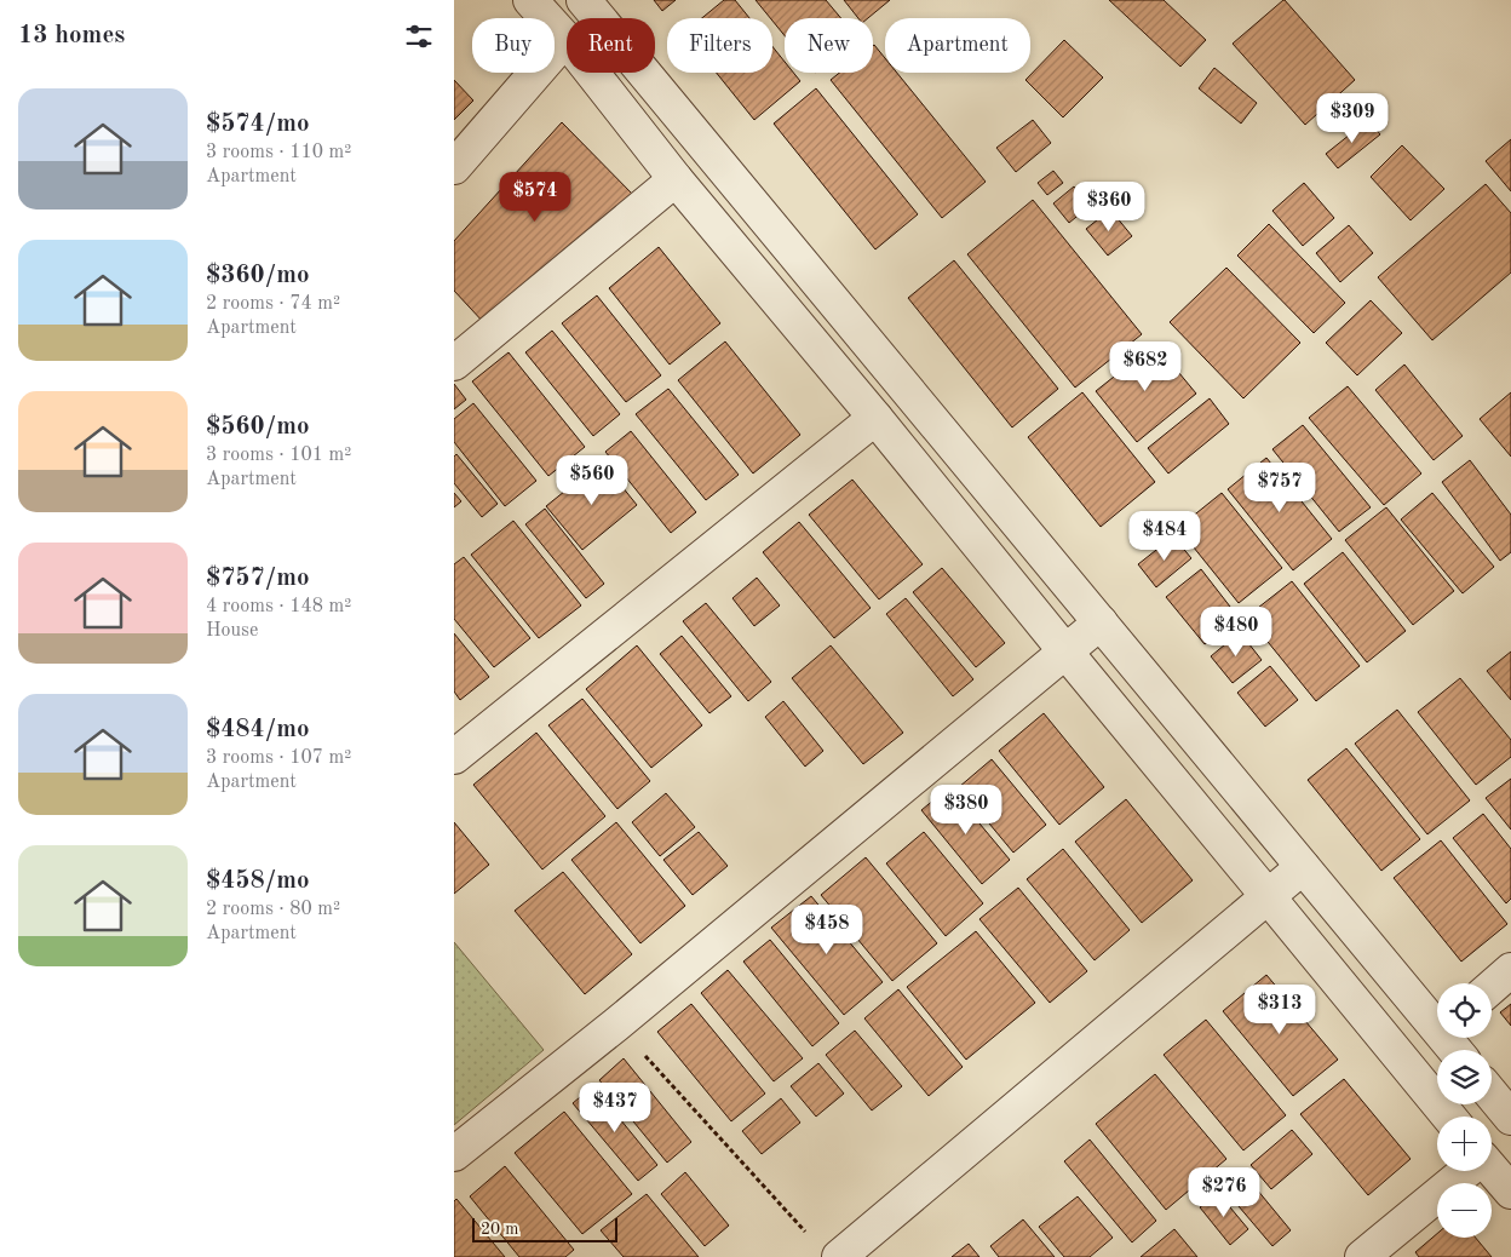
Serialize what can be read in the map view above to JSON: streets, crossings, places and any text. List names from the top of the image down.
{
  "scale_bar": "20 m",
  "page": {
    "heading": "13 homes",
    "chip": [
      "Buy",
      "Rent",
      "Filters",
      "New",
      "Apartment"
    ],
    "list": [
      {
        "name": "$574/mo",
        "note": "3 rooms · 110 m² · Apartment"
      },
      {
        "name": "$360/mo",
        "note": "2 rooms · 74 m² · Apartment"
      },
      {
        "name": "$560/mo",
        "note": "3 rooms · 101 m² · Apartment"
      },
      {
        "name": "$757/mo",
        "note": "4 rooms · 148 m² · House"
      },
      {
        "name": "$484/mo",
        "note": "3 rooms · 107 m² · Apartment"
      },
      {
        "name": "$458/mo",
        "note": "2 rooms · 80 m² · Apartment"
      }
    ],
    "price": [
      "$309",
      "$574",
      "$360",
      "$682",
      "$560",
      "$757",
      "$484",
      "$480",
      "$380",
      "$458",
      "$313",
      "$437",
      "$276"
    ],
    "map_buttons": ["+", "−"],
    "scale": "20 m"
  }
}
